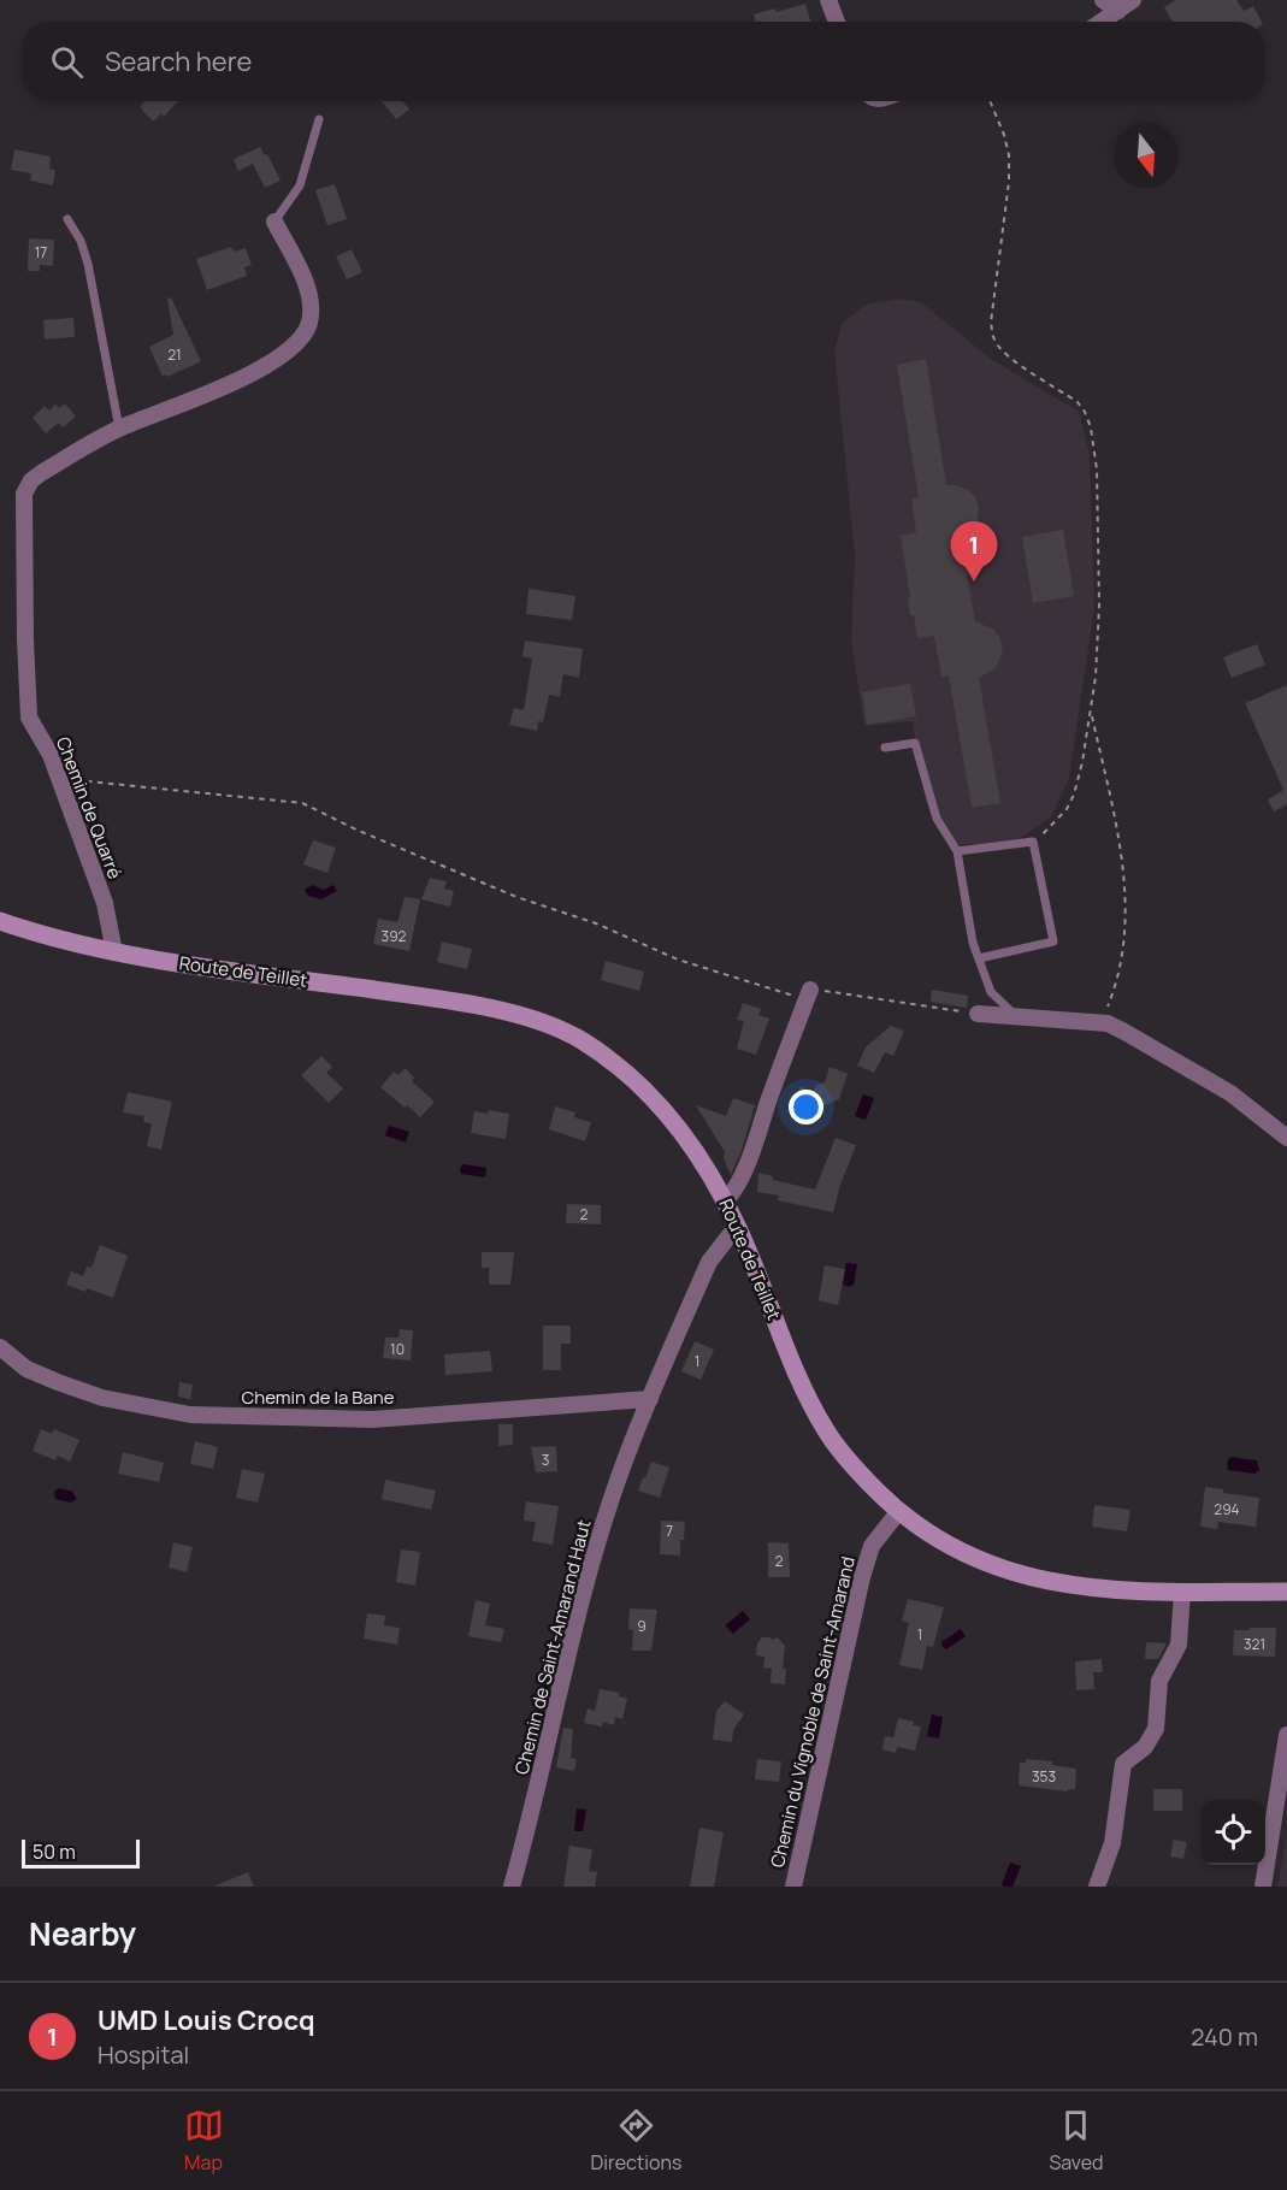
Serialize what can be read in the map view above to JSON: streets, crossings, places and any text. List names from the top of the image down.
{
  "streets": {
    "main road": ["Route de Teillet"],
    "street": [
      "Chemin de Quarré",
      "Chemin de la Bane",
      "Chemin de Saint-Amarand Haut",
      "Chemin du Vignoble de Saint-Amarand"
    ]
  },
  "crossings": [
    ["Chemin de Quarré", "Route de Teillet"],
    ["Route de Teillet", "Chemin de Saint-Amarand Haut"],
    ["Route de Teillet", "Chemin du Vignoble de Saint-Amarand"],
    ["Chemin de la Bane", "Chemin de Saint-Amarand Haut"]
  ],
  "house_numbers": [
    "17",
    "21",
    "392",
    "2",
    "10",
    "1",
    "3",
    "294",
    "7",
    "2",
    "9",
    "1",
    "321",
    "353"
  ],
  "scale_bar": "50 m",
  "north": "bottom",
  "page": {
    "search": "Search here",
    "pins": "1",
    "scale": "50 m",
    "heading": "Nearby",
    "list": [
      {
        "mark": "1",
        "name": "UMD Louis Crocq",
        "note": "Hospital",
        "value": "240 m"
      }
    ],
    "nav": ["Map", "Directions", "Saved"]
  }
}
